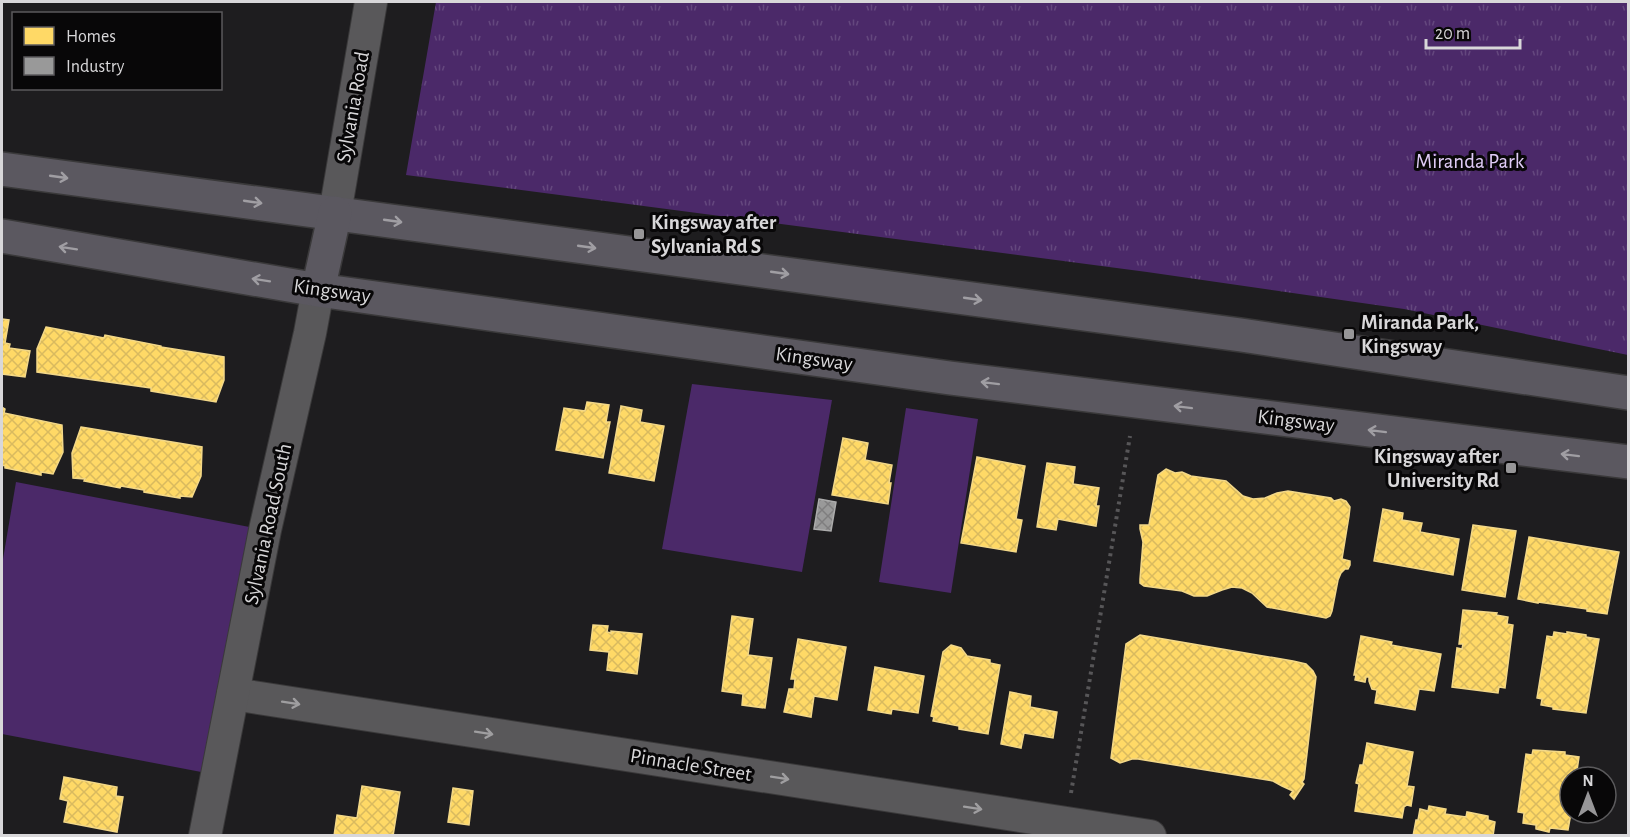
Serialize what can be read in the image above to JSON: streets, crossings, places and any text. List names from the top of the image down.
{
  "streets": {
    "main road": ["Kingsway", "Sylvania Road South"],
    "street": ["Sylvania Road", "Pinnacle Street"]
  },
  "crossings": [
    ["Sylvania Road", "Sylvania Road South"],
    ["Kingsway", "Sylvania Road South"],
    ["Sylvania Road South", "Pinnacle Street"]
  ],
  "one_way": ["Pinnacle Street"],
  "parks": ["Miranda Park"],
  "places": {
    "transit": ["Kingsway after Sylvania Rd S", "Miranda Park, Kingsway", "Kingsway after University Rd"]
  },
  "legend": ["Homes", "Industry"],
  "scale_bar": "20 m",
  "north": "top"
}
